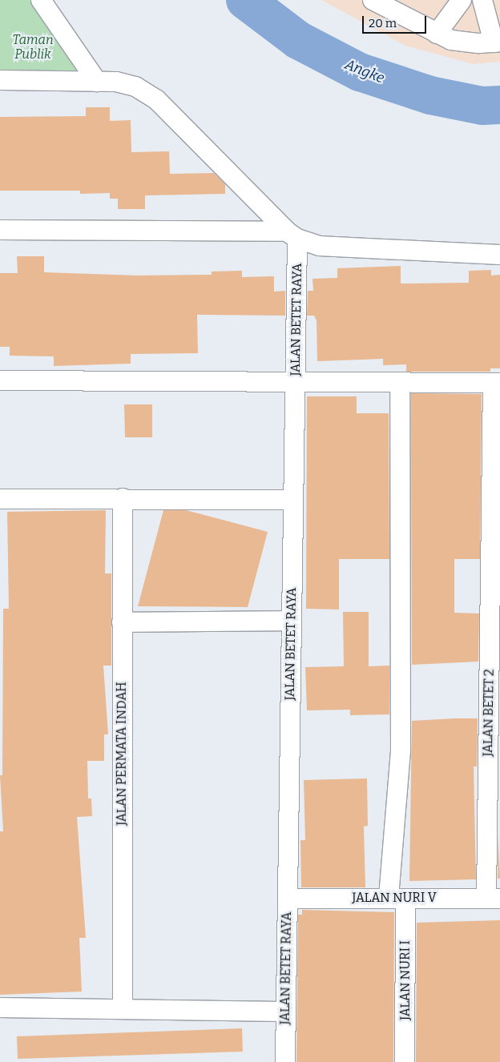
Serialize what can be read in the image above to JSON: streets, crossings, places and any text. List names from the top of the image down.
{
  "streets": {
    "street": [
      "JALAN BETET RAYA",
      "JALAN BETET 2",
      "JALAN PERMATA INDAH",
      "JALAN NURI V",
      "JALAN NURI I"
    ]
  },
  "crossings": [
    ["JALAN BETET RAYA", "JALAN NURI V"],
    ["JALAN BETET 2", "JALAN NURI V"],
    ["JALAN NURI V", "JALAN NURI I"]
  ],
  "water": ["Angke"],
  "parks": ["Taman Publik"],
  "scale_bar": "20 m"
}
